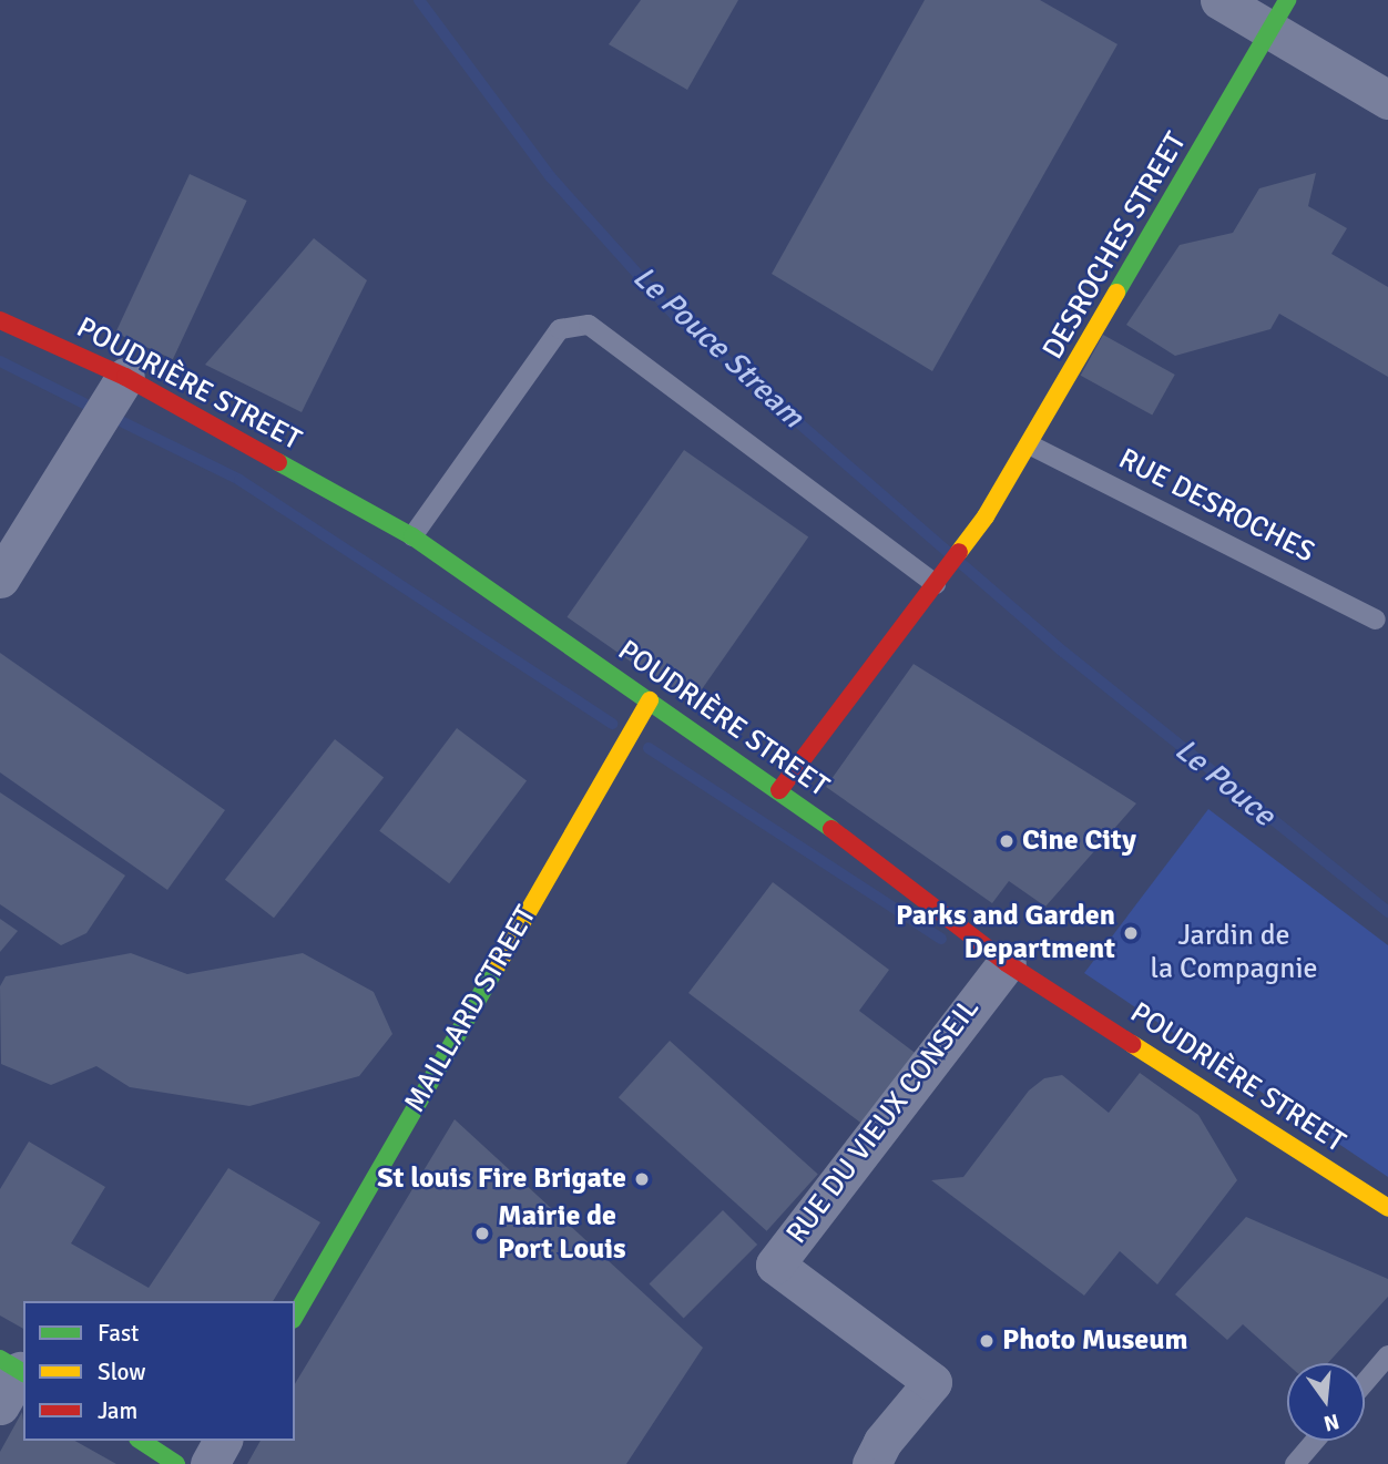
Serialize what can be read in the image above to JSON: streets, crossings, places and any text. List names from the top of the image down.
{
  "streets": {
    "street": [
      "DESROCHES STREET",
      "POUDRIÈRE STREET",
      "MAILLARD STREET",
      "RUE DU VIEUX CONSEIL"
    ],
    "lane": ["RUE DESROCHES"]
  },
  "crossings": [
    ["DESROCHES STREET", "RUE DESROCHES"],
    ["POUDRIÈRE STREET", "MAILLARD STREET"],
    ["POUDRIÈRE STREET", "RUE DU VIEUX CONSEIL"]
  ],
  "water": ["Le Pouce Stream", "Le Pouce"],
  "parks": ["Jardin de la Compagnie"],
  "places": [
    "Cine City",
    "Parks and Garden Department",
    "St louis Fire Brigate",
    "Mairie de Port Louis",
    "Photo Museum"
  ],
  "legend": ["Fast", "Slow", "Jam"],
  "north": "bottom"
}
